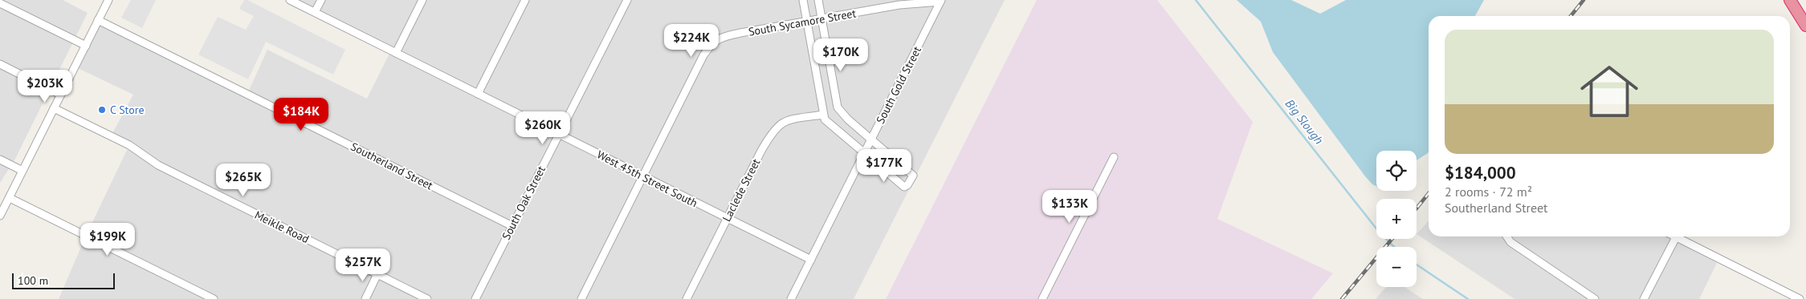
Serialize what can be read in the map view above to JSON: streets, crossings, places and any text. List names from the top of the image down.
{
  "streets": {
    "street": [
      "South Sycamore Street",
      "South Gold Street",
      "Southerland Street",
      "West 45th Street South",
      "Laclede Street",
      "South Oak Street",
      "Meikle Road"
    ]
  },
  "crossings": [
    ["South Sycamore Street", "South Gold Street"],
    ["South Sycamore Street", "West 45th Street South"],
    ["South Gold Street", "West 45th Street South"],
    ["Southerland Street", "South Oak Street"],
    ["West 45th Street South", "Laclede Street"],
    ["West 45th Street South", "South Oak Street"]
  ],
  "water": ["Big Slough"],
  "places": ["C Store"],
  "scale_bar": "100 m",
  "page": {
    "list": [
      {
        "name": "$184,000",
        "note": "2 rooms · 72 m² · Southerland Street"
      }
    ],
    "price": [
      "$224K",
      "$170K",
      "$203K",
      "$184K",
      "$260K",
      "$177K",
      "$265K",
      "$133K",
      "$199K",
      "$257K"
    ],
    "map_buttons": ["+", "−"],
    "scale": "100 m"
  }
}
